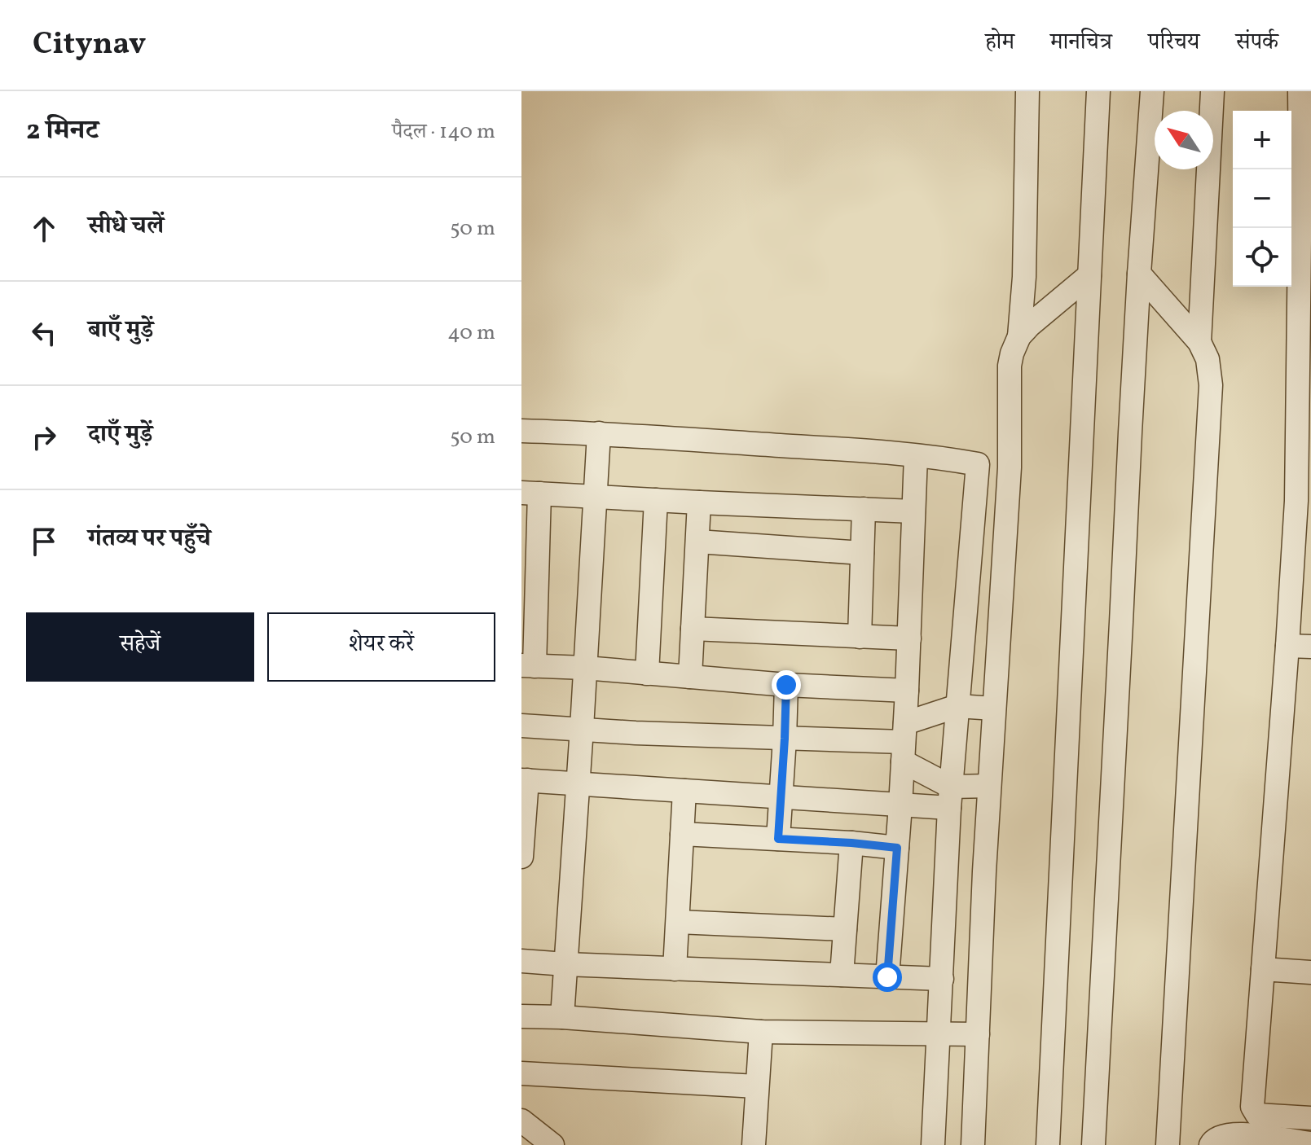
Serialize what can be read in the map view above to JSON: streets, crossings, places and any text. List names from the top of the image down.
{
  "north": "top left",
  "page": {
    "header": "Citynav",
    "nav": [
      "होम",
      "मानचित्र",
      "परिचय",
      "संपर्क"
    ],
    "heading": ["2 मिनट", "पैदल · 140 m"],
    "map_buttons": ["+", "−"],
    "list": [
      ["सीधे चलें", "50 m"],
      ["बाएँ मुड़ें", "40 m"],
      ["दाएँ मुड़ें", "50 m"],
      "गंतव्य पर पहुँचे"
    ],
    "buttons": ["सहेजें", "शेयर करें"]
  }
}
